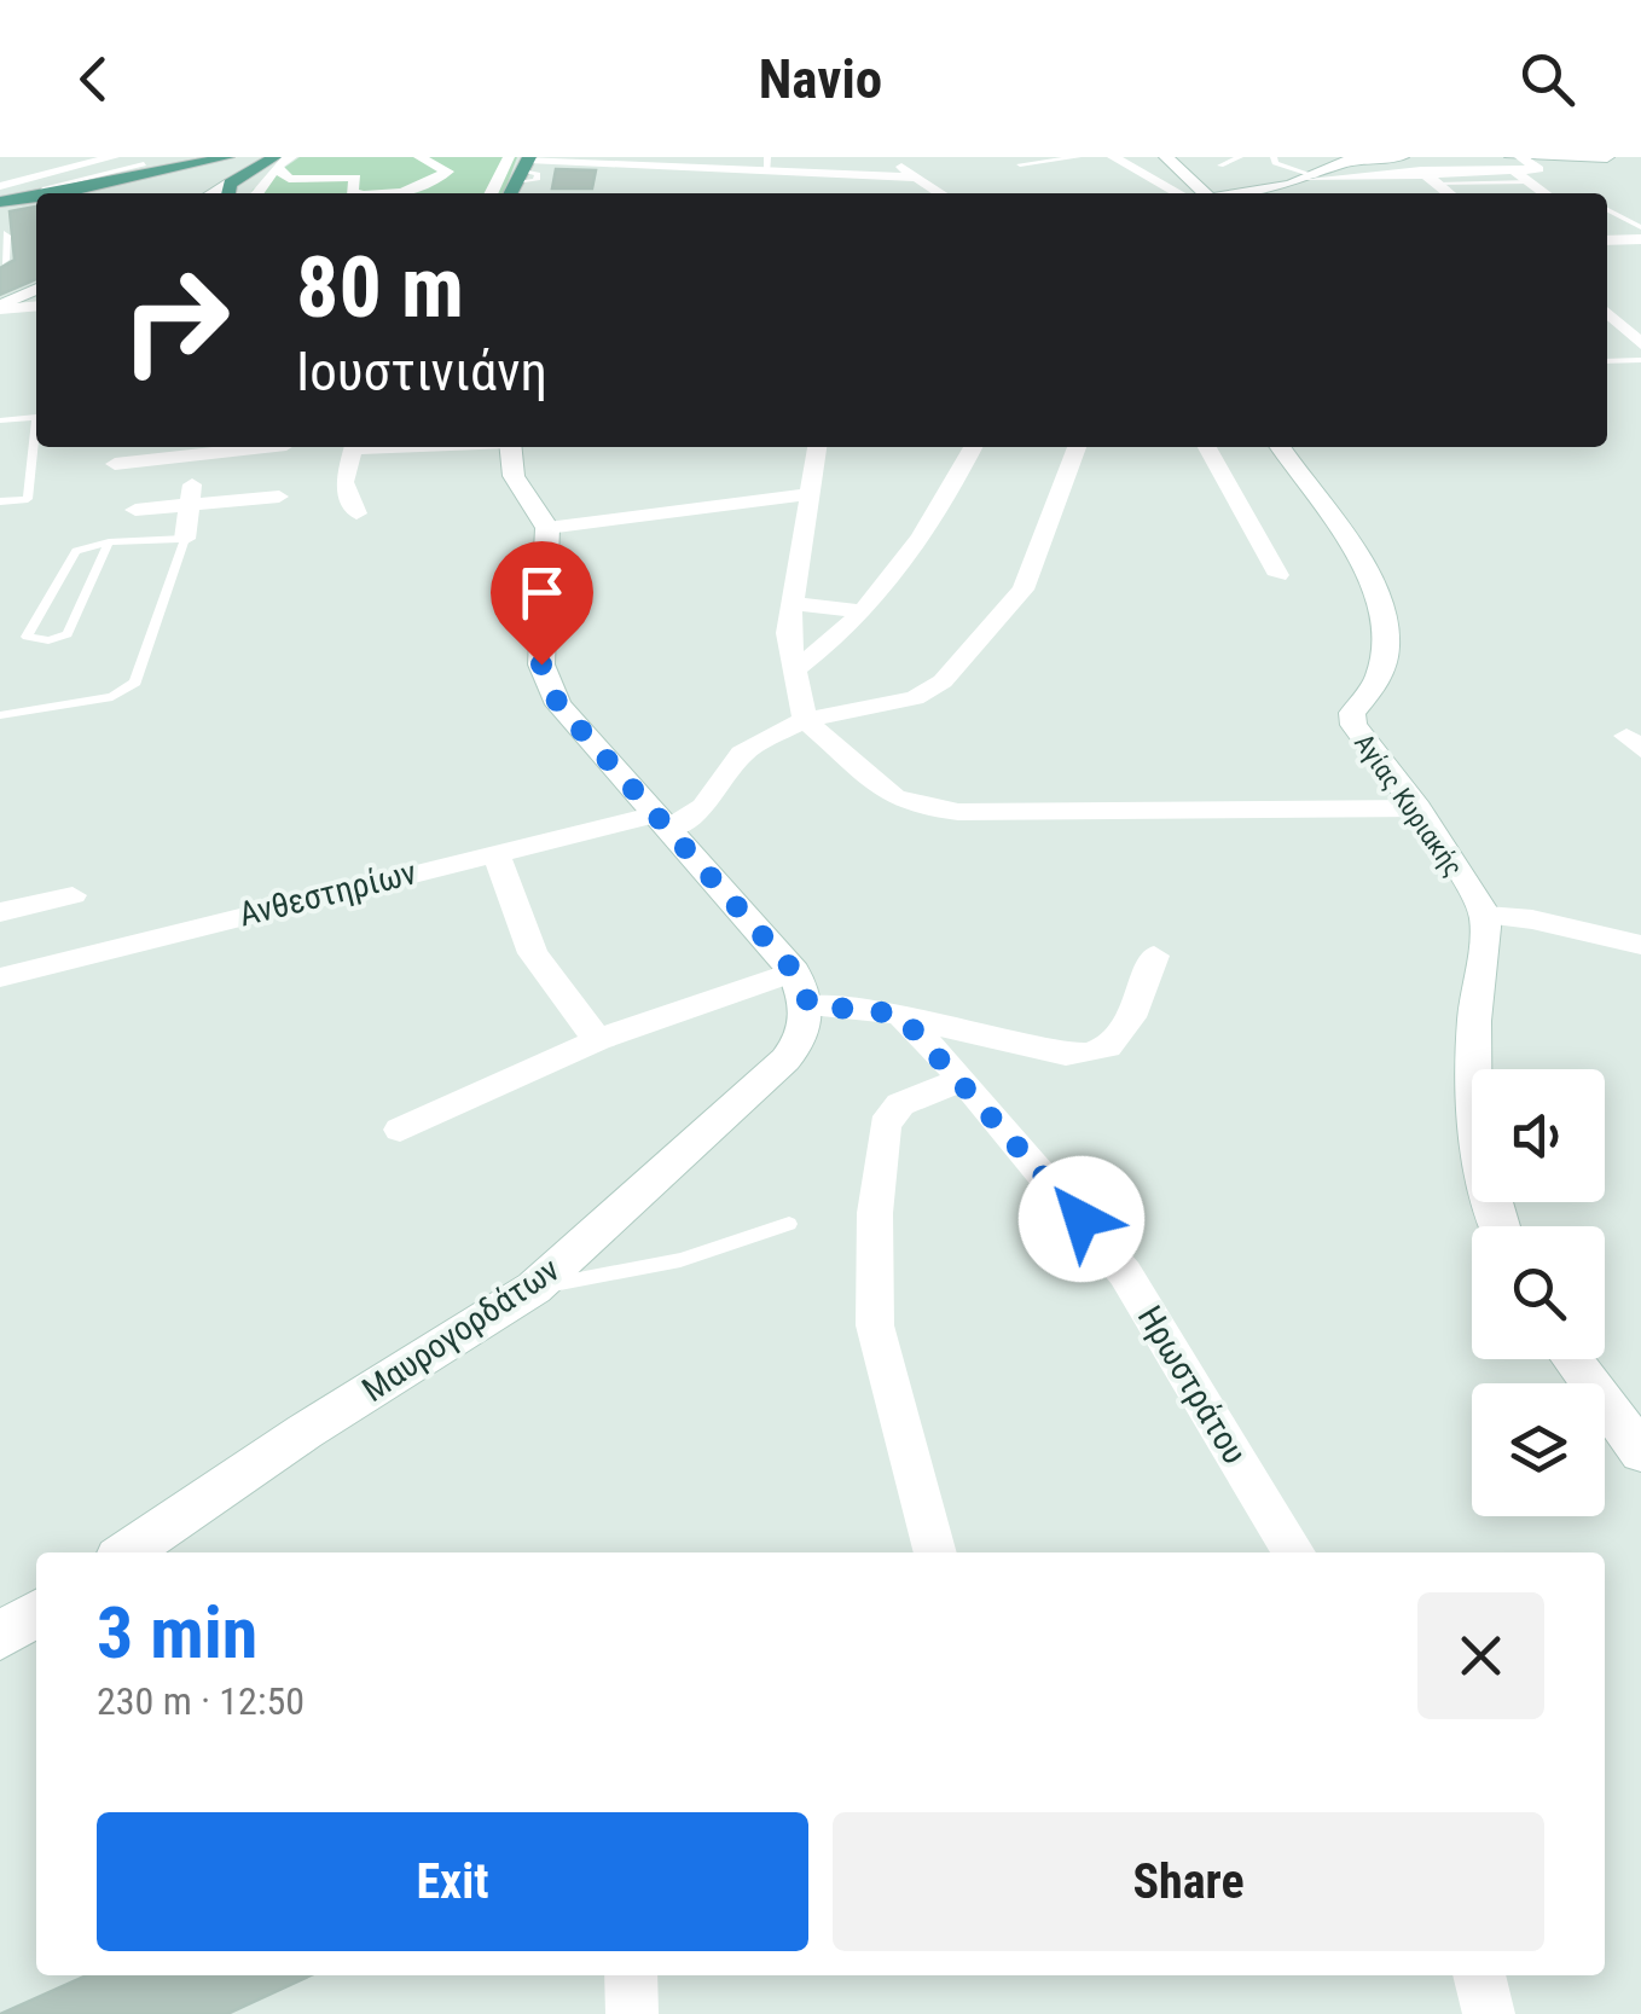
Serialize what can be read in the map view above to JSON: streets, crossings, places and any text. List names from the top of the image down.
{
  "streets": {
    "street": [
      "Αγίας Κυριακής",
      "Ανθεστηρίων",
      "Μαυρογορδάτων",
      "Ηρωστράτου"
    ]
  },
  "page": {
    "header": "Navio",
    "turn": ["80 m", "Ιουστινιάνη"],
    "heading": ["3 min", "230 m · 12:50"],
    "buttons": ["Exit", "Share"]
  }
}
